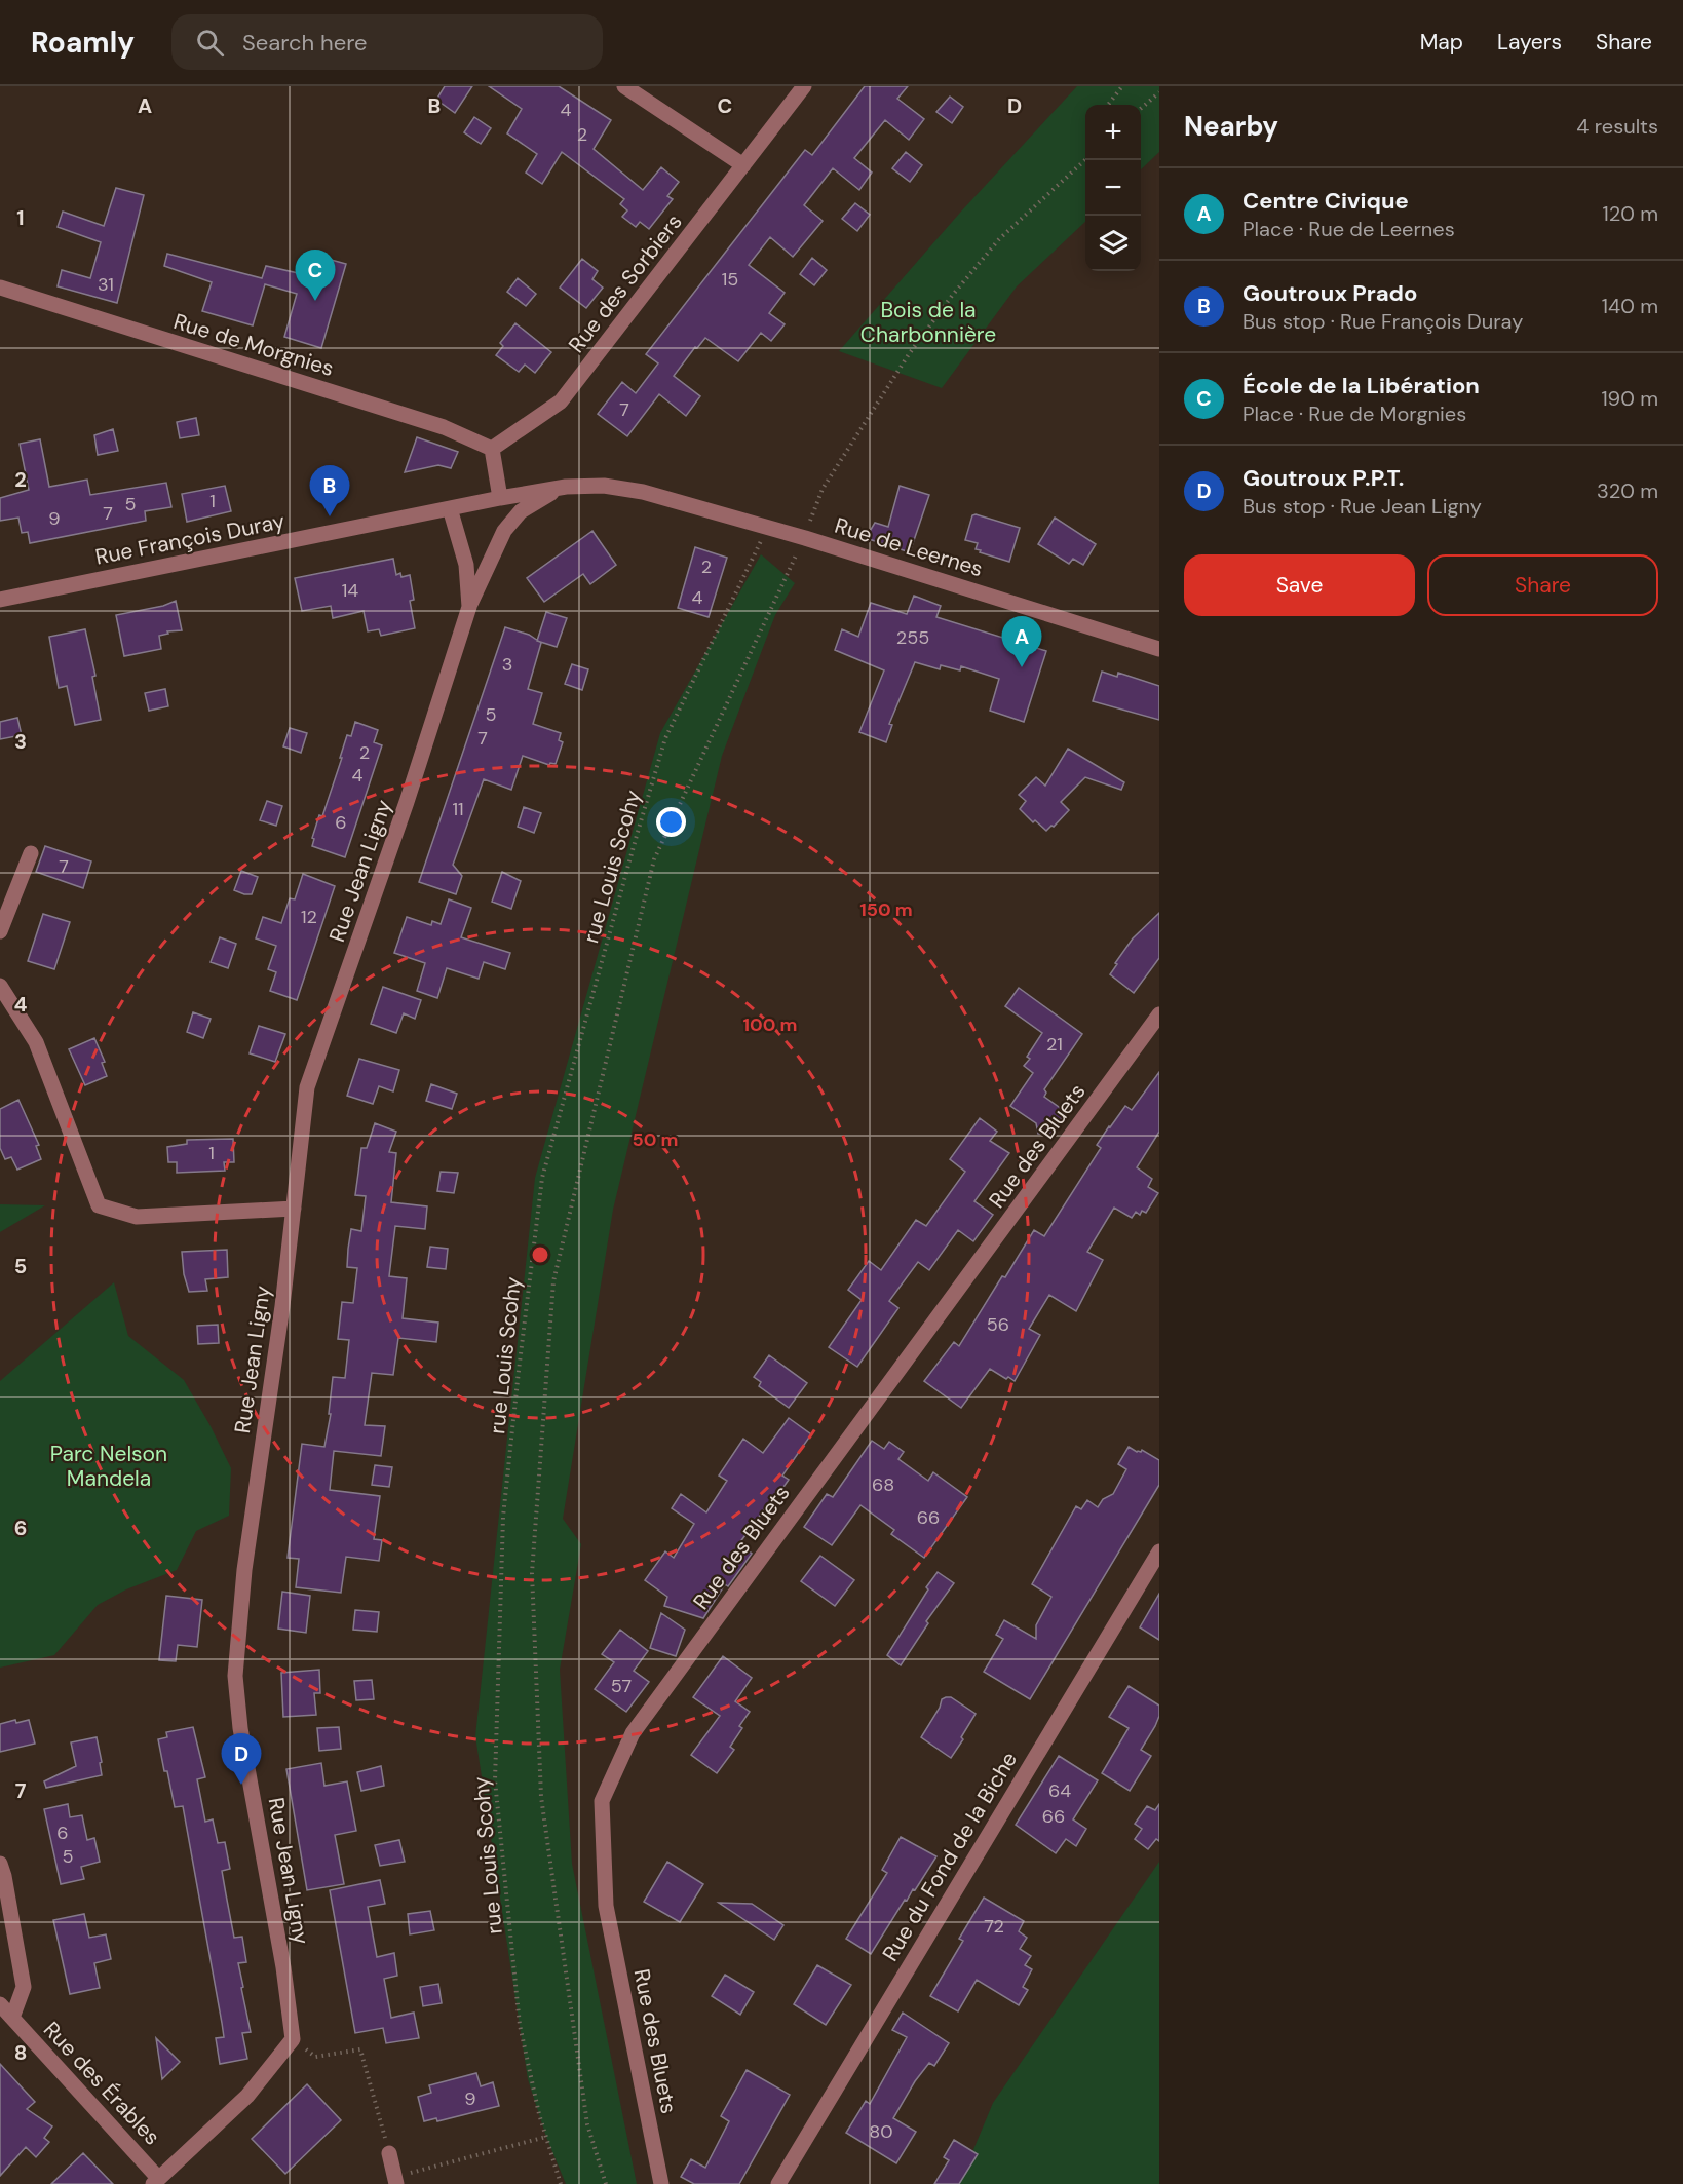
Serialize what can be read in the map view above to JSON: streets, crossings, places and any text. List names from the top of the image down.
{
  "streets": {
    "street": [
      "Rue des Sorbiers",
      "Rue de Morgnies",
      "Rue François Duray",
      "Rue de Leernes",
      "Rue Jean Ligny",
      "Rue des Bluets",
      "Rue du Fond de la Biche",
      "Rue des Érables"
    ],
    "path": ["rue Louis Scohy"]
  },
  "crossings": [
    ["Rue des Sorbiers", "Rue de Morgnies"],
    ["Rue François Duray", "Rue de Leernes"],
    ["Rue François Duray", "Rue Jean Ligny"],
    ["Rue de Leernes", "rue Louis Scohy"]
  ],
  "parks": ["Bois de la Charbonnière", "Parc Nelson Mandela"],
  "house_numbers": [
    "4",
    "2",
    "15",
    "31",
    "7",
    "1",
    "5",
    "7",
    "9",
    "2",
    "14",
    "4",
    "255",
    "3",
    "5",
    "7",
    "2",
    "4",
    "11",
    "6",
    "7",
    "12",
    "21",
    "1",
    "56",
    "68",
    "66",
    "57",
    "64",
    "66",
    "6",
    "5",
    "72",
    "9",
    "80"
  ],
  "page": {
    "header": "Roamly",
    "search": "Search here",
    "nav": ["Map", "Layers", "Share"],
    "heading": ["Nearby", "4 results"],
    "map_buttons": ["+", "−"],
    "list": [
      {
        "mark": "A",
        "name": "Centre Civique",
        "note": "Place · Rue de Leernes",
        "value": "120 m"
      },
      {
        "mark": "B",
        "name": "Goutroux Prado",
        "note": "Bus stop · Rue François Duray",
        "value": "140 m"
      },
      {
        "mark": "C",
        "name": "École de la Libération",
        "note": "Place · Rue de Morgnies",
        "value": "190 m"
      },
      {
        "mark": "D",
        "name": "Goutroux P.P.T.",
        "note": "Bus stop · Rue Jean Ligny",
        "value": "320 m"
      }
    ],
    "pins": [
      "C",
      "B",
      "A",
      "D"
    ],
    "buttons": ["Save", "Share"]
  },
  "grid": {
    "columns": [
      "A",
      "B",
      "C",
      "D"
    ],
    "rows": [
      "1",
      "2",
      "3",
      "4",
      "5",
      "6",
      "7",
      "8"
    ]
  },
  "rings": ["150 m", "100 m", "50 m"]
}
